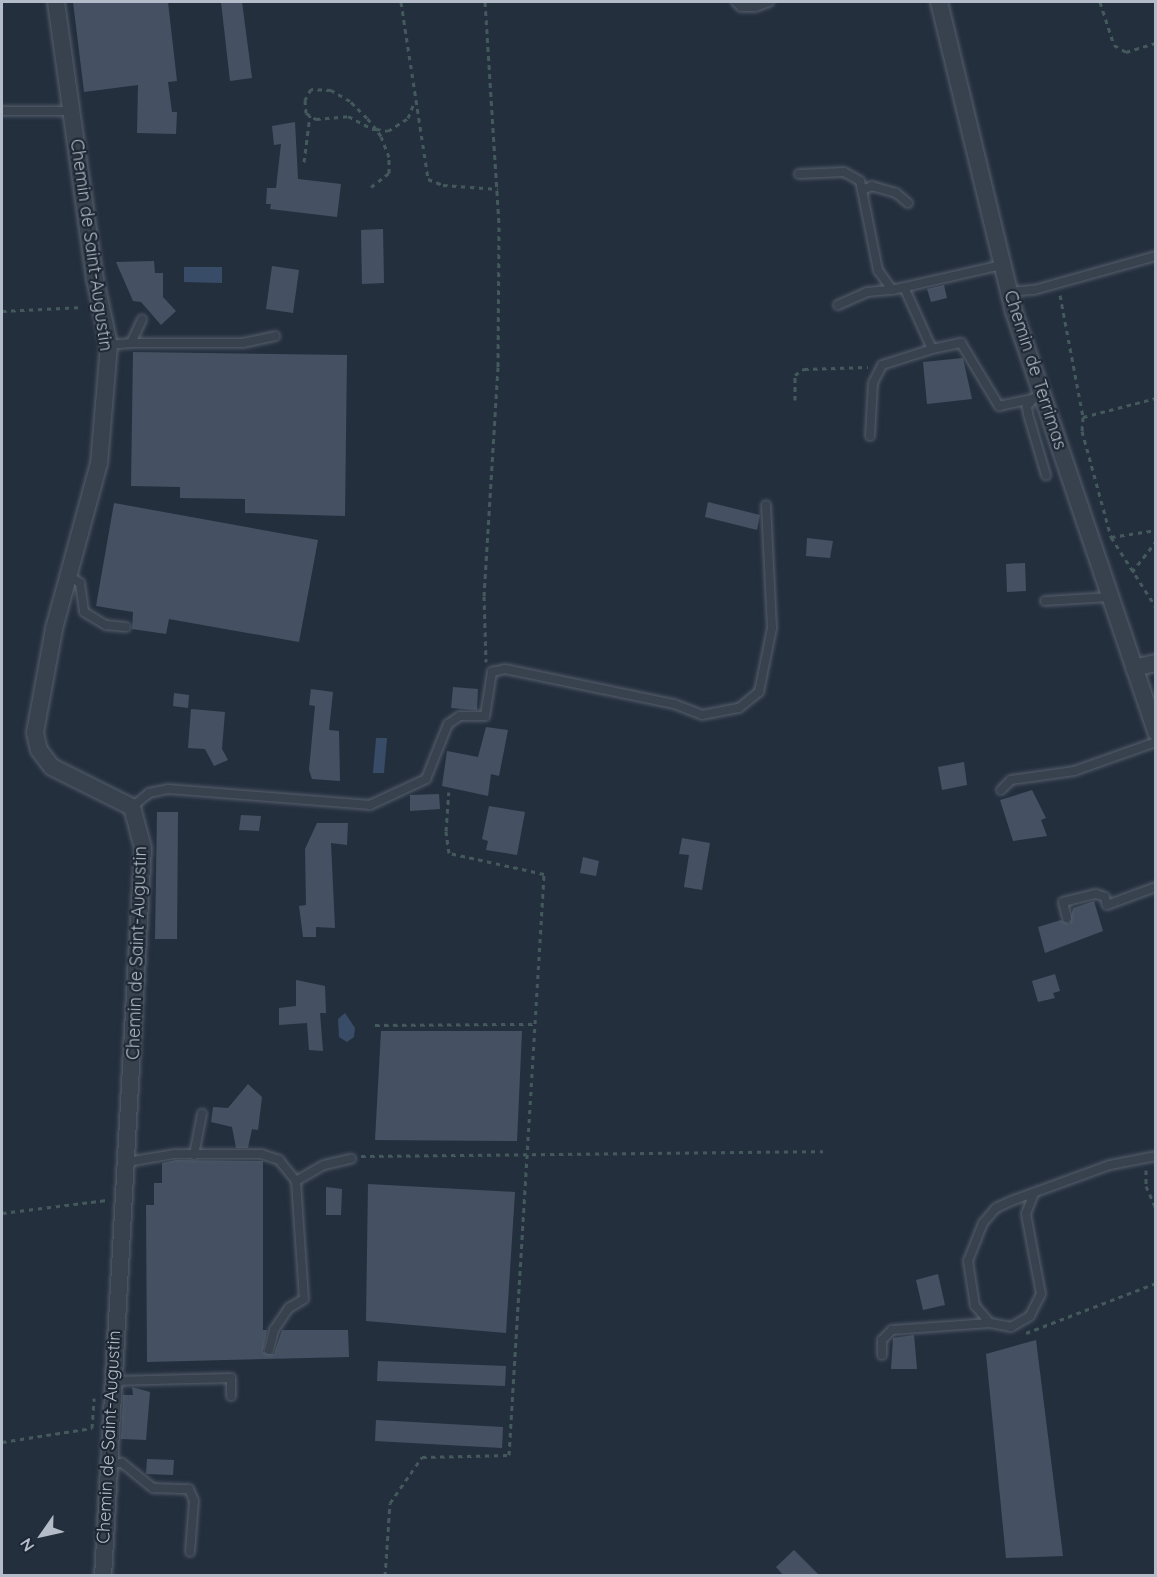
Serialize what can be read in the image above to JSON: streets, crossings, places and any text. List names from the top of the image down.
{
  "streets": {
    "street": ["Chemin de Saint-Augustin", "Chemin de Terrimas"]
  },
  "north": "bottom left"
}
